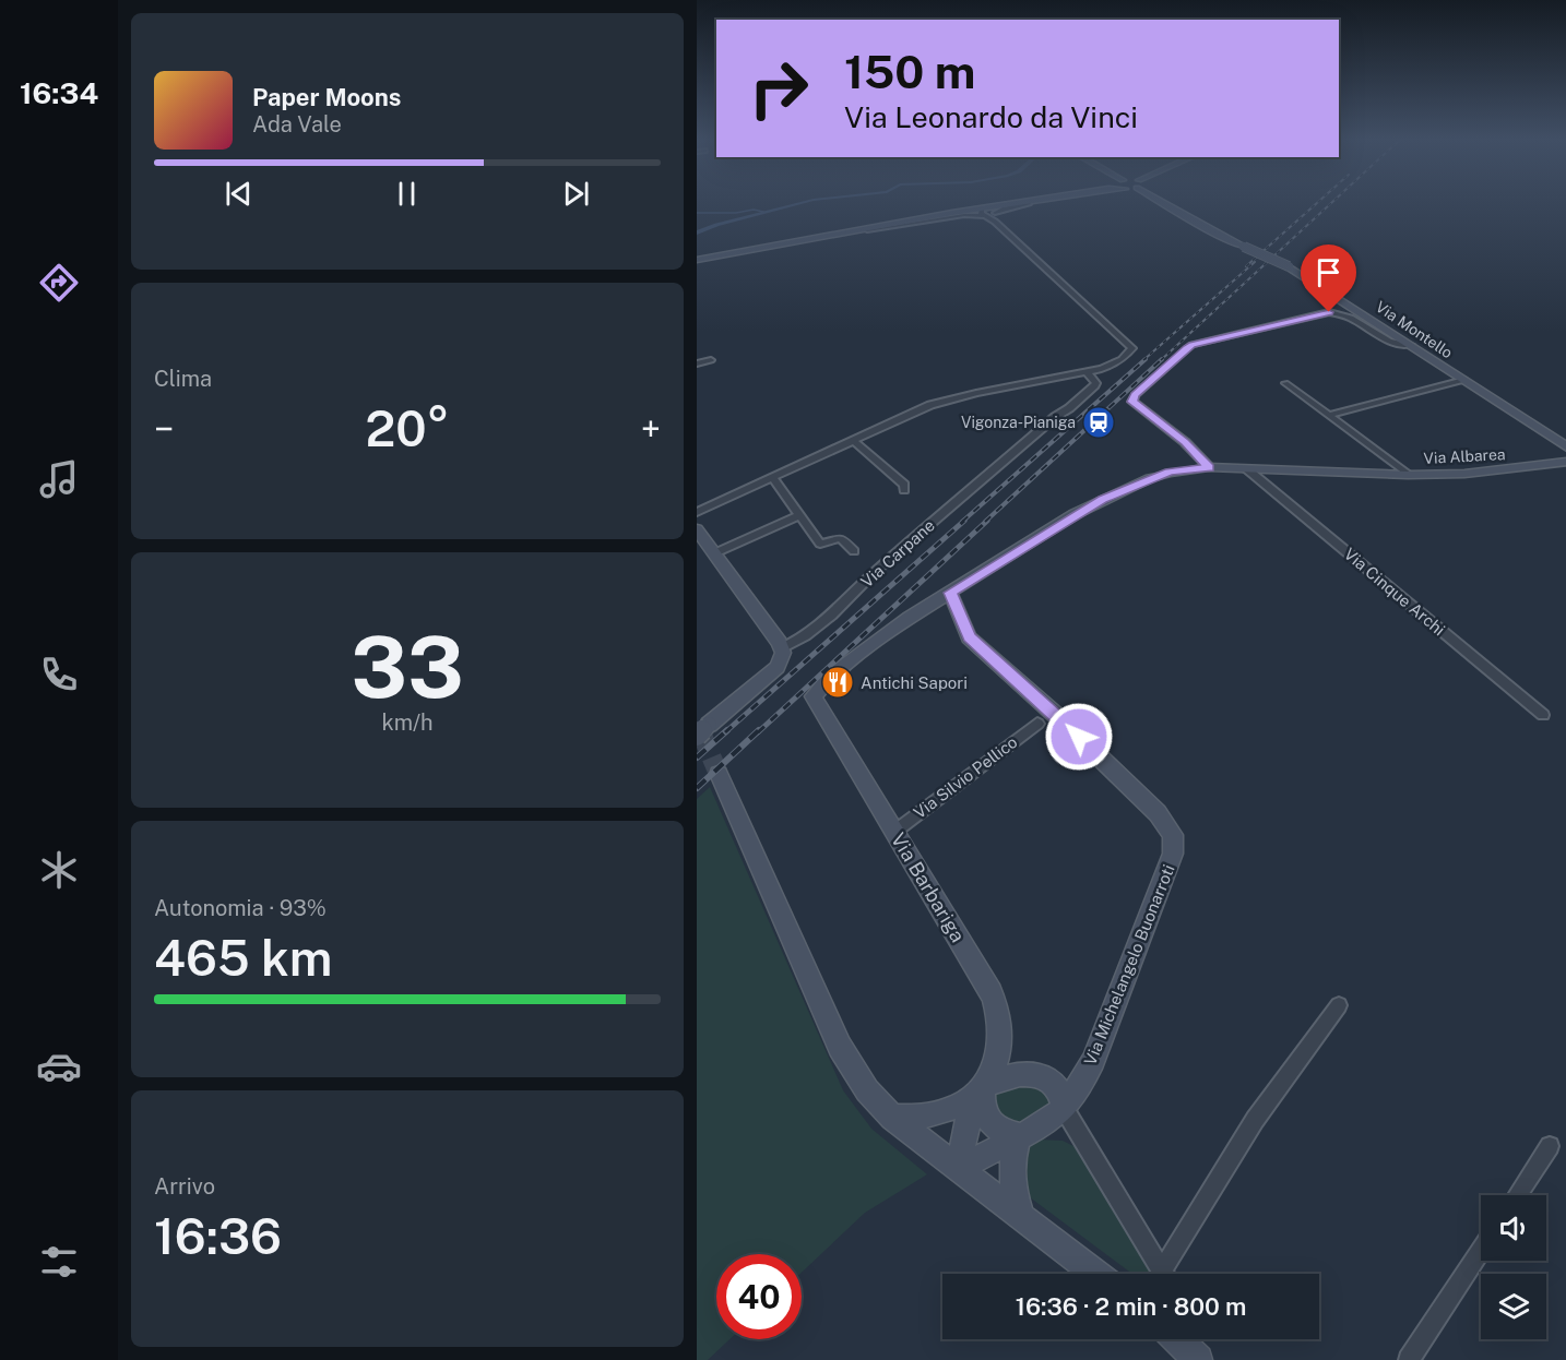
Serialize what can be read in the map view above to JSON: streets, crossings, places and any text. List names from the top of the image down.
{
  "streets": {
    "street": [
      "Via Montello",
      "Via Albarea",
      "Via Carpane",
      "Via Cinque Archi",
      "Via Silvio Pellico",
      "Via Barbariga",
      "Via Michelangelo Buonarroti"
    ]
  },
  "crossings": [
    ["Via Albarea", "Via Cinque Archi"],
    ["Via Albarea", "Via Barbariga"],
    ["Via Albarea", "Via Michelangelo Buonarroti"],
    ["Via Silvio Pellico", "Via Barbariga"],
    ["Via Barbariga", "Via Michelangelo Buonarroti"]
  ],
  "places": {
    "station": ["Vigonza-Pianiga"],
    "restaurant": ["Antichi Sapori"]
  },
  "page": {
    "tabs": "16:34",
    "turn": ["150 m", "Via Leonardo da Vinci"],
    "song": ["Paper Moons", "Ada Vale"],
    "tile": [
      "Clima",
      ["33", "km/h"],
      ["Autonomia · 93%", "465 km"],
      ["Arrivo", "16:36"]
    ],
    "heat": ["−", "20°", "+"],
    "limit": "40",
    "trip": "16:36 · 2 min · 800 m"
  }
}
